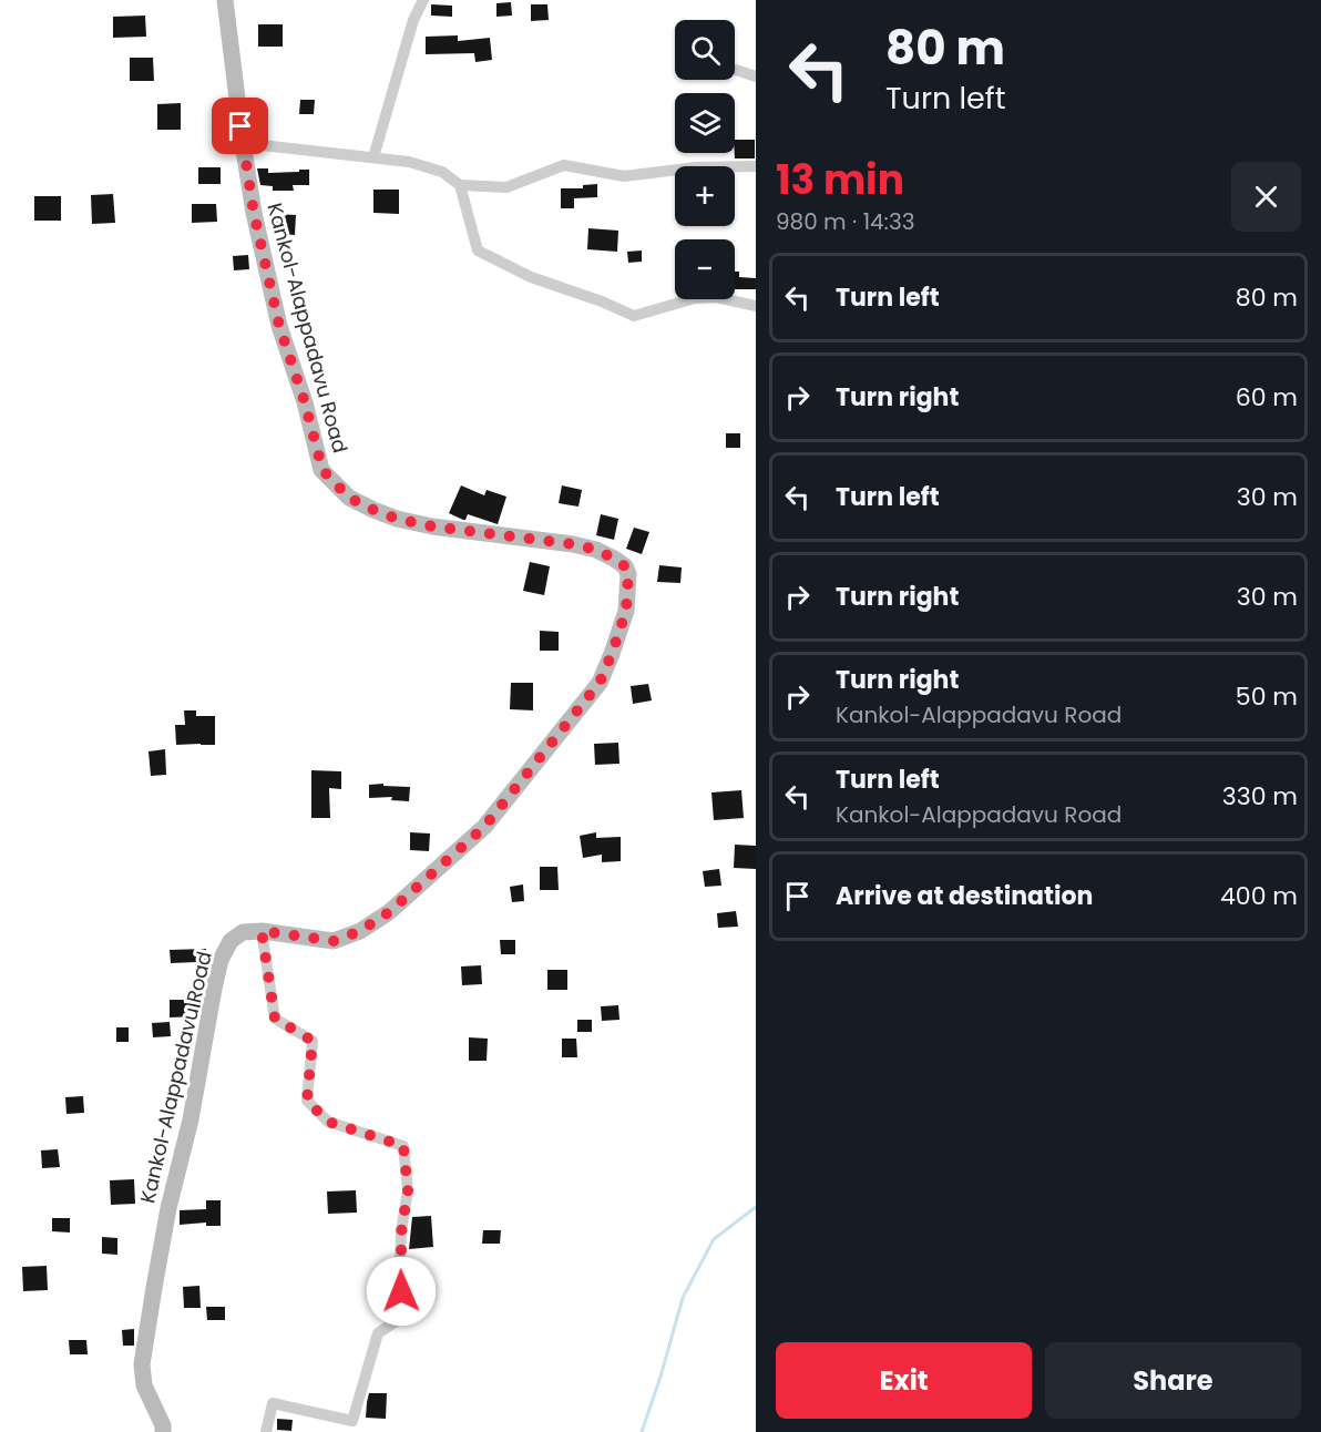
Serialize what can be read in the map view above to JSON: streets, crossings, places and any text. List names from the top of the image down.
{
  "streets": {
    "main road": ["Kankol-Alappadavu Road"]
  },
  "page": {
    "turn": ["80 m", "Turn left"],
    "map_buttons": ["+", "−"],
    "heading": ["13 min", "980 m · 14:33"],
    "list": [
      {
        "name": "Turn left",
        "value": "80 m"
      },
      {
        "name": "Turn right",
        "value": "60 m"
      },
      {
        "name": "Turn left",
        "value": "30 m"
      },
      {
        "name": "Turn right",
        "value": "30 m"
      },
      {
        "name": "Turn right",
        "note": "Kankol-Alappadavu Road",
        "value": "50 m"
      },
      {
        "name": "Turn left",
        "note": "Kankol-Alappadavu Road",
        "value": "330 m"
      },
      {
        "name": "Arrive at destination",
        "value": "400 m"
      }
    ],
    "buttons": ["Exit", "Share"]
  }
}
